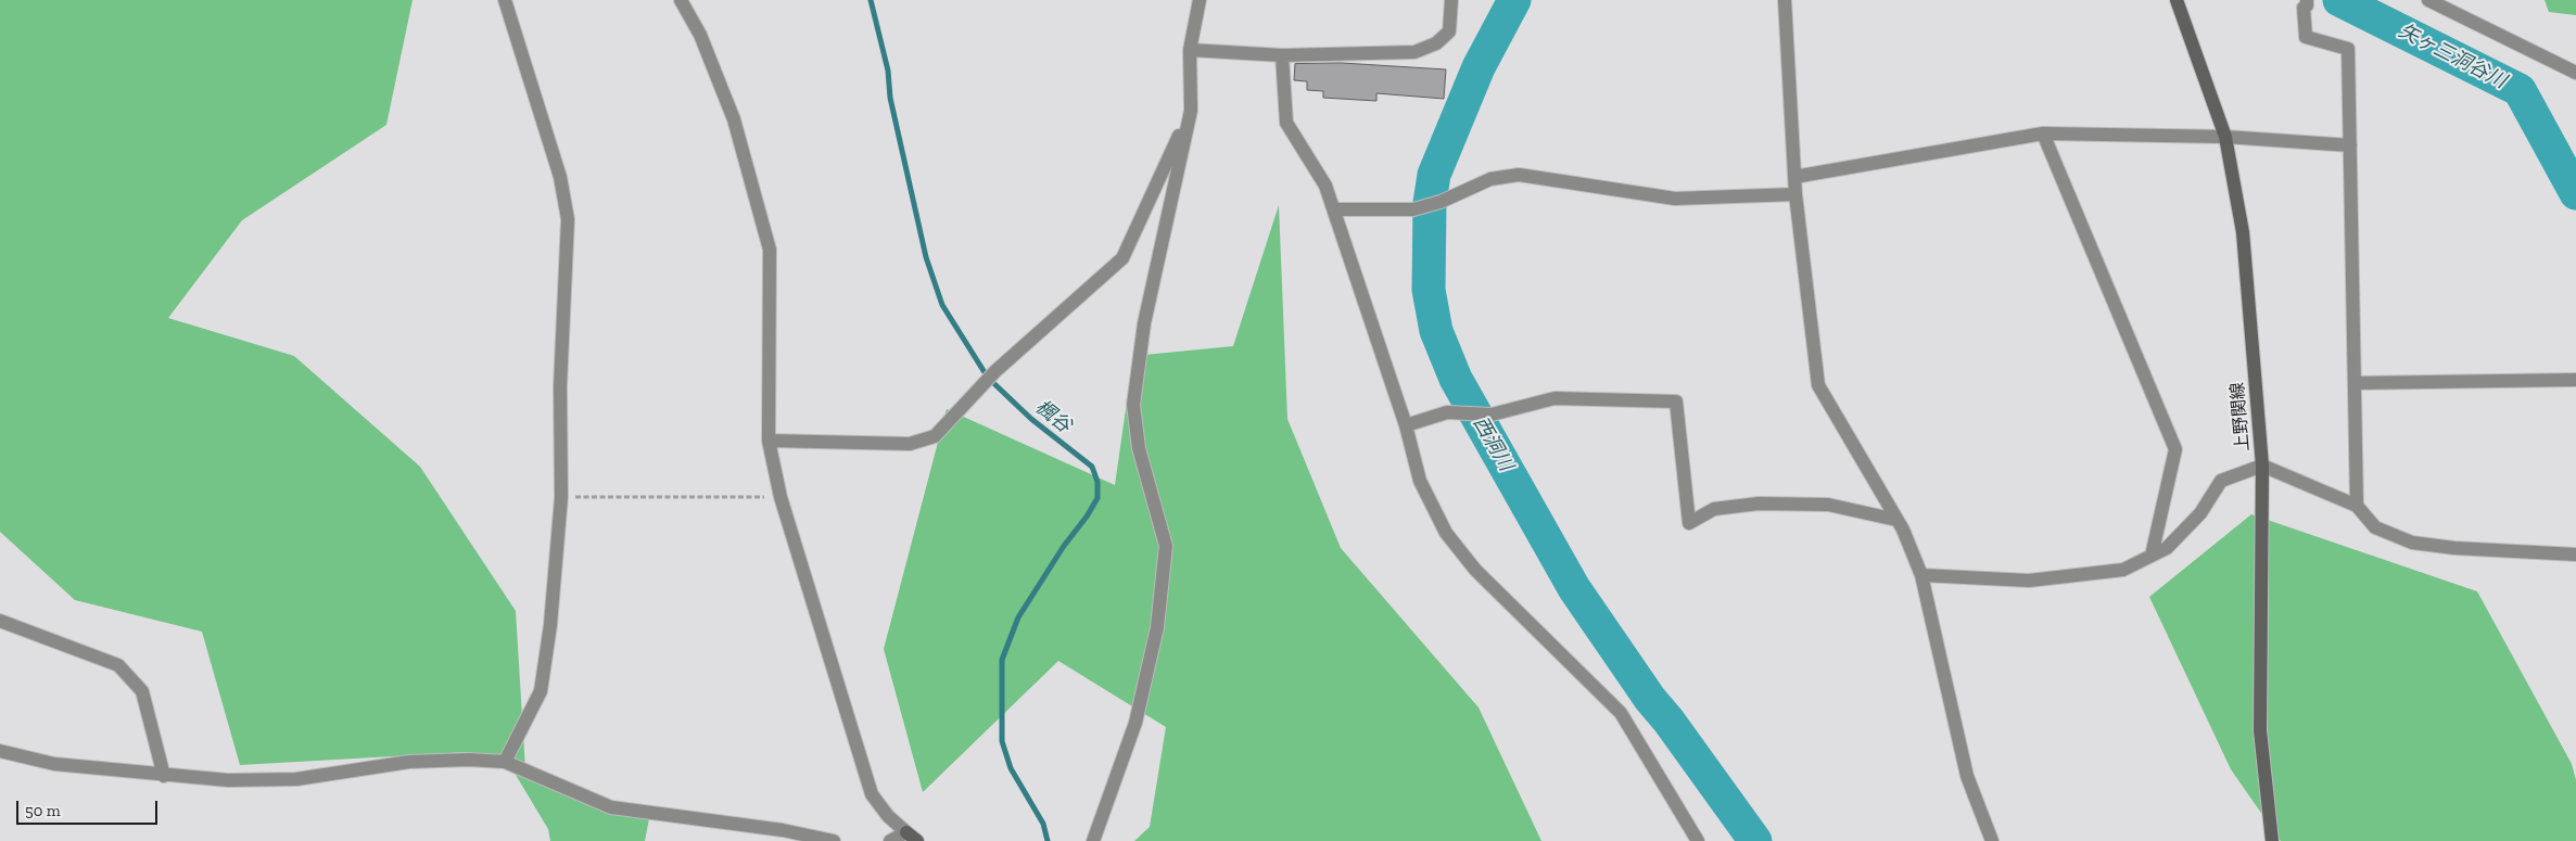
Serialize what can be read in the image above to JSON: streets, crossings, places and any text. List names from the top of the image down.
{
  "streets": {
    "main road": ["上野関線"]
  },
  "water": ["矢ヶ三洞谷川", "楓谷", "西洞川"],
  "scale_bar": "50 m"
}
